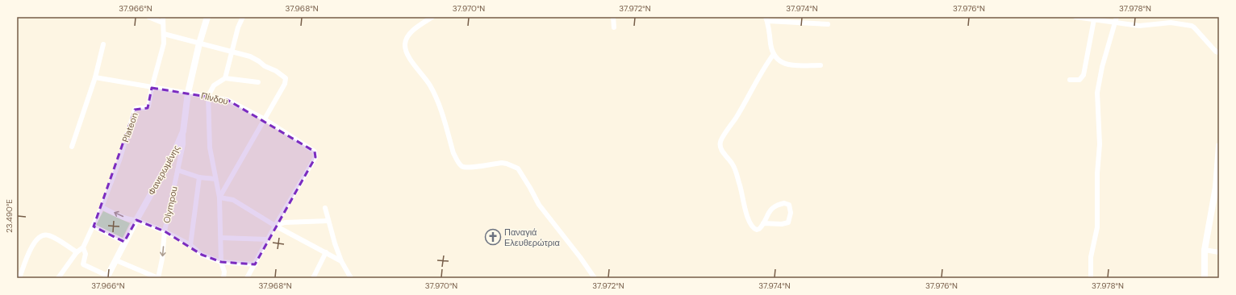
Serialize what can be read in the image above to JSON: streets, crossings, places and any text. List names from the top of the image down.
{
  "streets": {
    "main road": ["Φανερωμένης"],
    "street": ["Πίνδου", "Plateon", "Olympou"]
  },
  "crossings": [
    ["Πίνδου", "Plateon"],
    ["Πίνδου", "Φανερωμένης"],
    ["Φανερωμένης", "Olympou"]
  ],
  "places": {
    "church": ["Παναγιά Ελευθερώτρια"]
  },
  "coordinates": [
    "37.966°N",
    "37.968°N",
    "37.970°N",
    "37.972°N",
    "37.974°N",
    "37.976°N",
    "37.978°N",
    "23.490°E"
  ]
}
